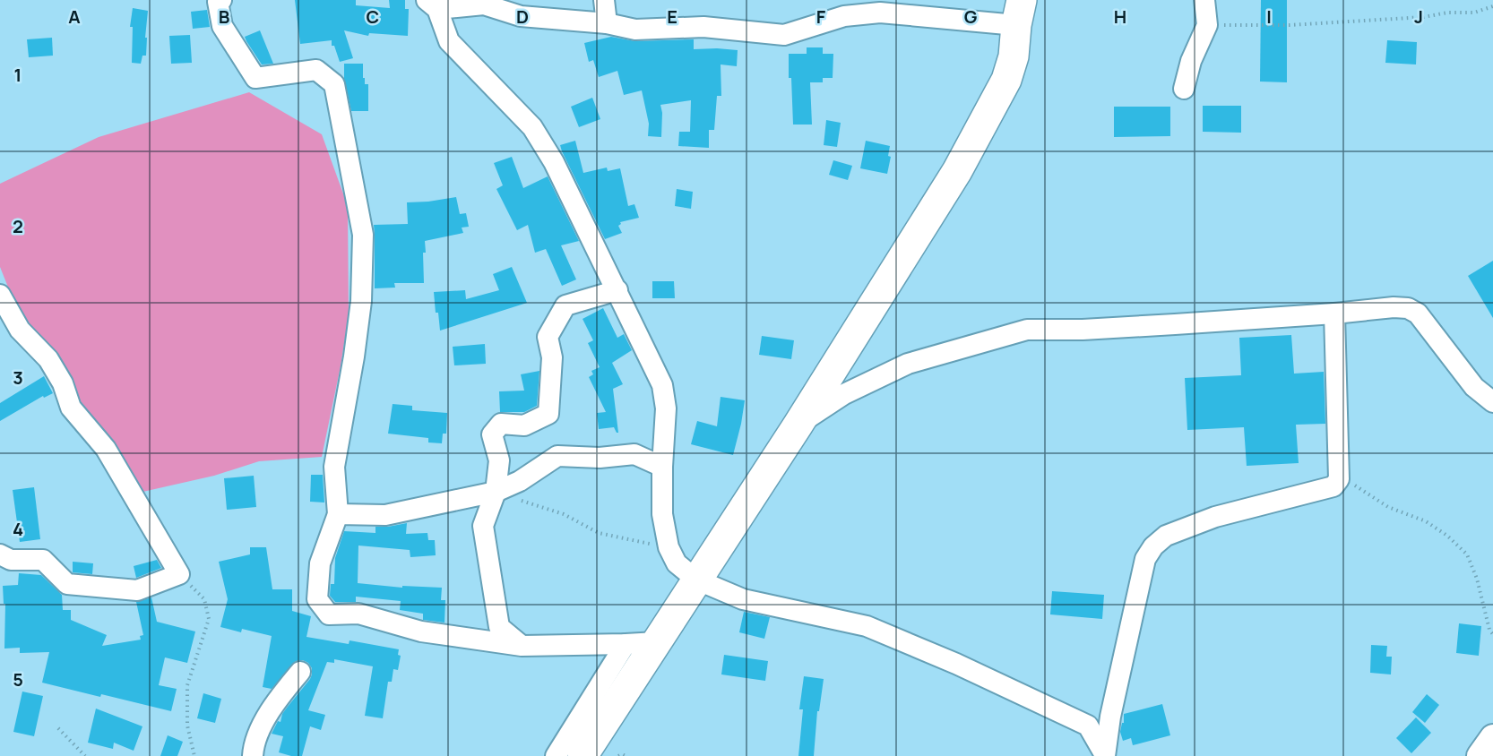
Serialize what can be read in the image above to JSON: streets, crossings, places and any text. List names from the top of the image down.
{
  "grid": {
    "columns": [
      "A",
      "B",
      "C",
      "D",
      "E",
      "F",
      "G",
      "H",
      "I",
      "J"
    ],
    "rows": [
      "1",
      "2",
      "3",
      "4",
      "5"
    ]
  }
}
